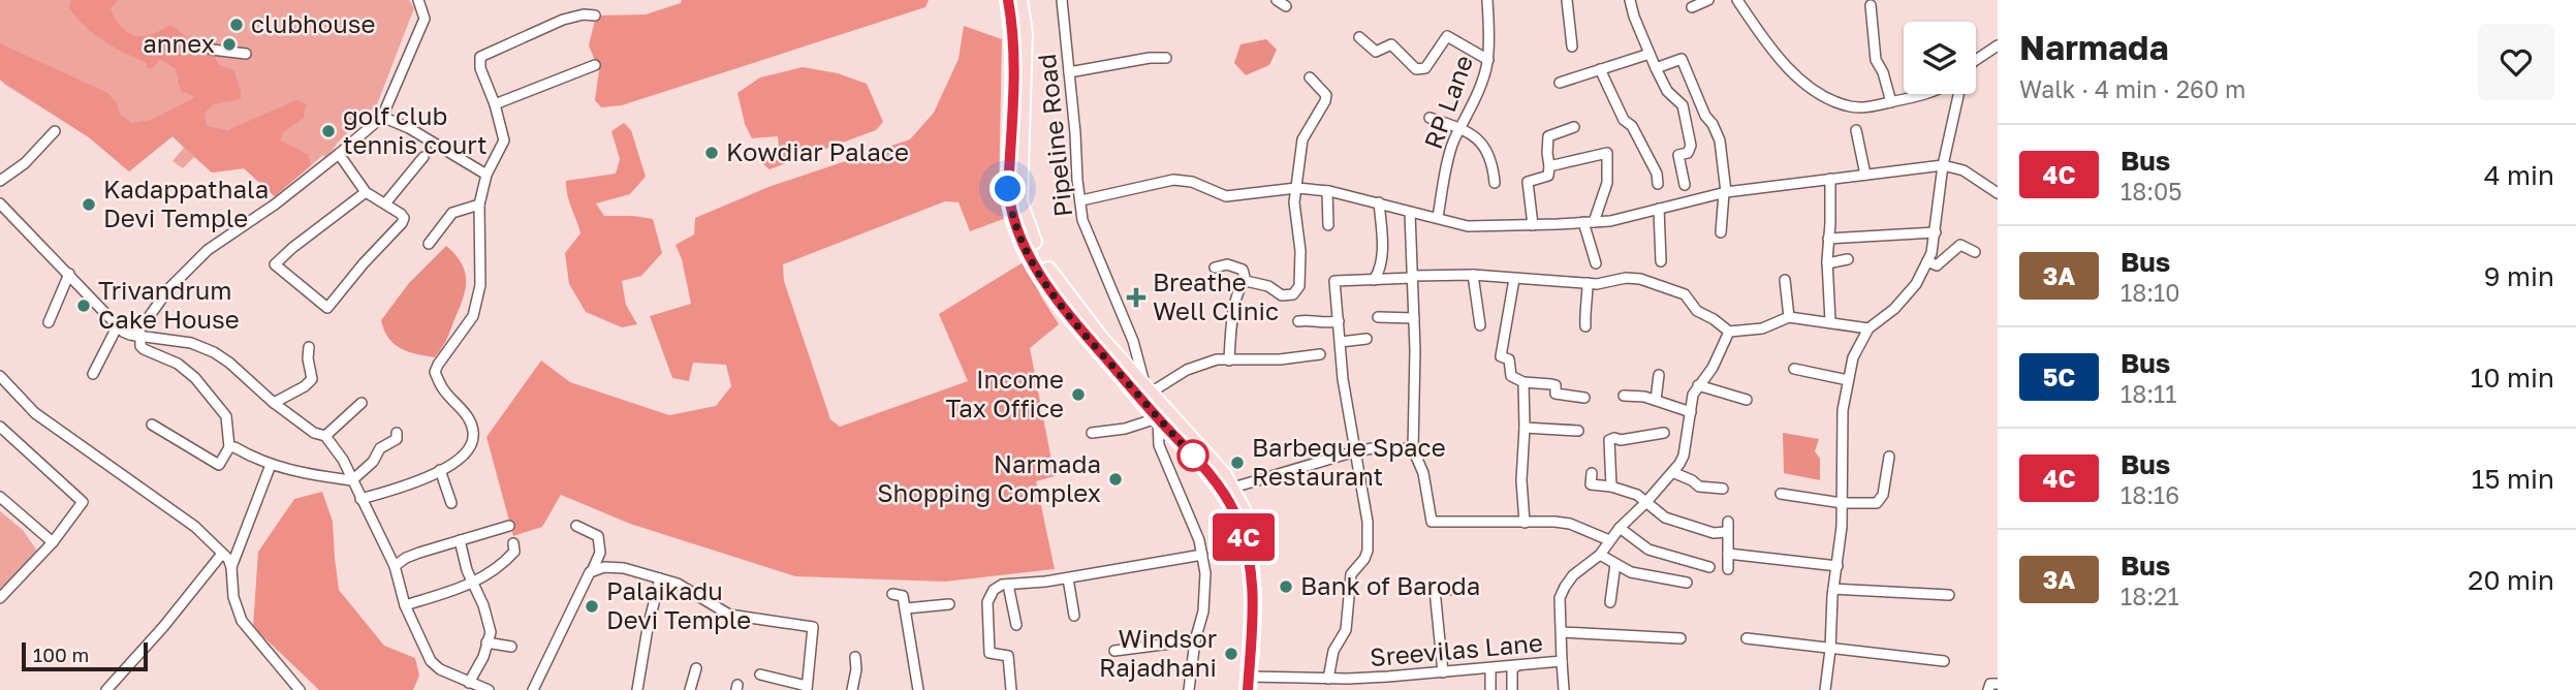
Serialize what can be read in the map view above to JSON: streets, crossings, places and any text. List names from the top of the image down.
{
  "streets": {
    "street": ["RP Lane", "Pipeline Road", "Sreevilas Lane"]
  },
  "places": {
    "other": [
      "clubhouse",
      "annex",
      "golf club tennis court",
      "Kowdiar Palace",
      "Kadappathala Devi Temple",
      "Trivandrum Cake House",
      "Income Tax Office",
      "Barbeque Space Restaurant",
      "Narmada Shopping Complex",
      "Bank of Baroda",
      "Palaikadu Devi Temple",
      "Windsor Rajadhani"
    ],
    "health": ["Breathe Well Clinic"]
  },
  "lines": ["bus line 4C"],
  "scale_bar": "100 m",
  "page": {
    "on_map": "4C",
    "heading": ["Narmada", "Walk · 4 min · 260 m"],
    "list": [
      {
        "mark": "4C",
        "name": "Bus",
        "note": "18:05",
        "value": "4 min"
      },
      {
        "mark": "3A",
        "name": "Bus",
        "note": "18:10",
        "value": "9 min"
      },
      {
        "mark": "5C",
        "name": "Bus",
        "note": "18:11",
        "value": "10 min"
      },
      {
        "mark": "4C",
        "name": "Bus",
        "note": "18:16",
        "value": "15 min"
      },
      {
        "mark": "3A",
        "name": "Bus",
        "note": "18:21",
        "value": "20 min"
      }
    ],
    "scale": "100 m"
  }
}
